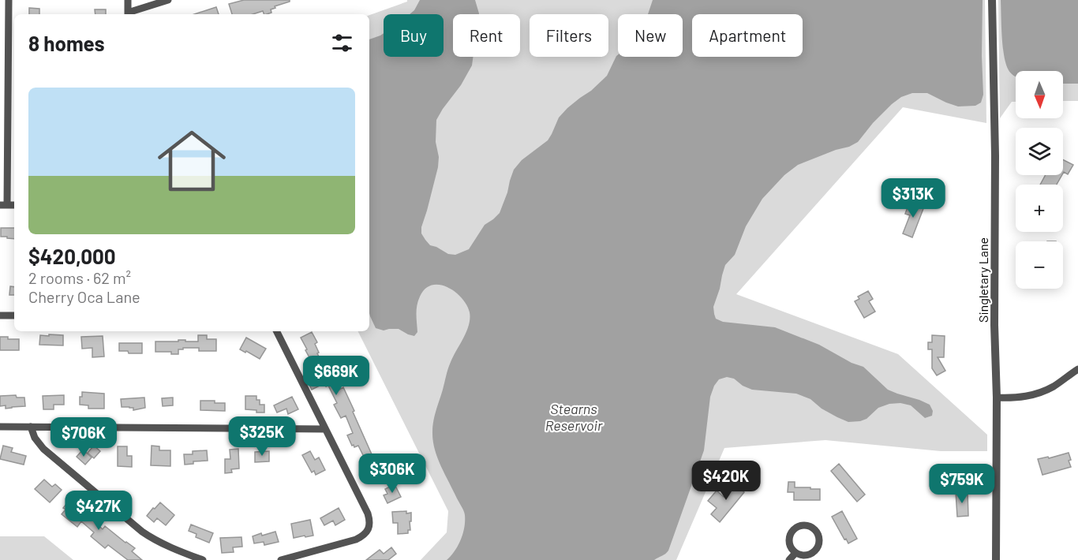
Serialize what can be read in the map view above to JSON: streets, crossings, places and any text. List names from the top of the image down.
{
  "streets": {
    "street": ["Singletary Lane"]
  },
  "water": ["Stearns Reservoir"],
  "north": "bottom",
  "page": {
    "chip": [
      "Buy",
      "Rent",
      "Filters",
      "New",
      "Apartment"
    ],
    "heading": "8 homes",
    "map_buttons": ["+", "−"],
    "list": [
      {
        "name": "$420,000",
        "note": "2 rooms · 62 m² · Cherry Oca Lane"
      }
    ],
    "price": [
      "$313K",
      "$669K",
      "$325K",
      "$706K",
      "$306K",
      "$420K",
      "$759K",
      "$427K"
    ]
  }
}
